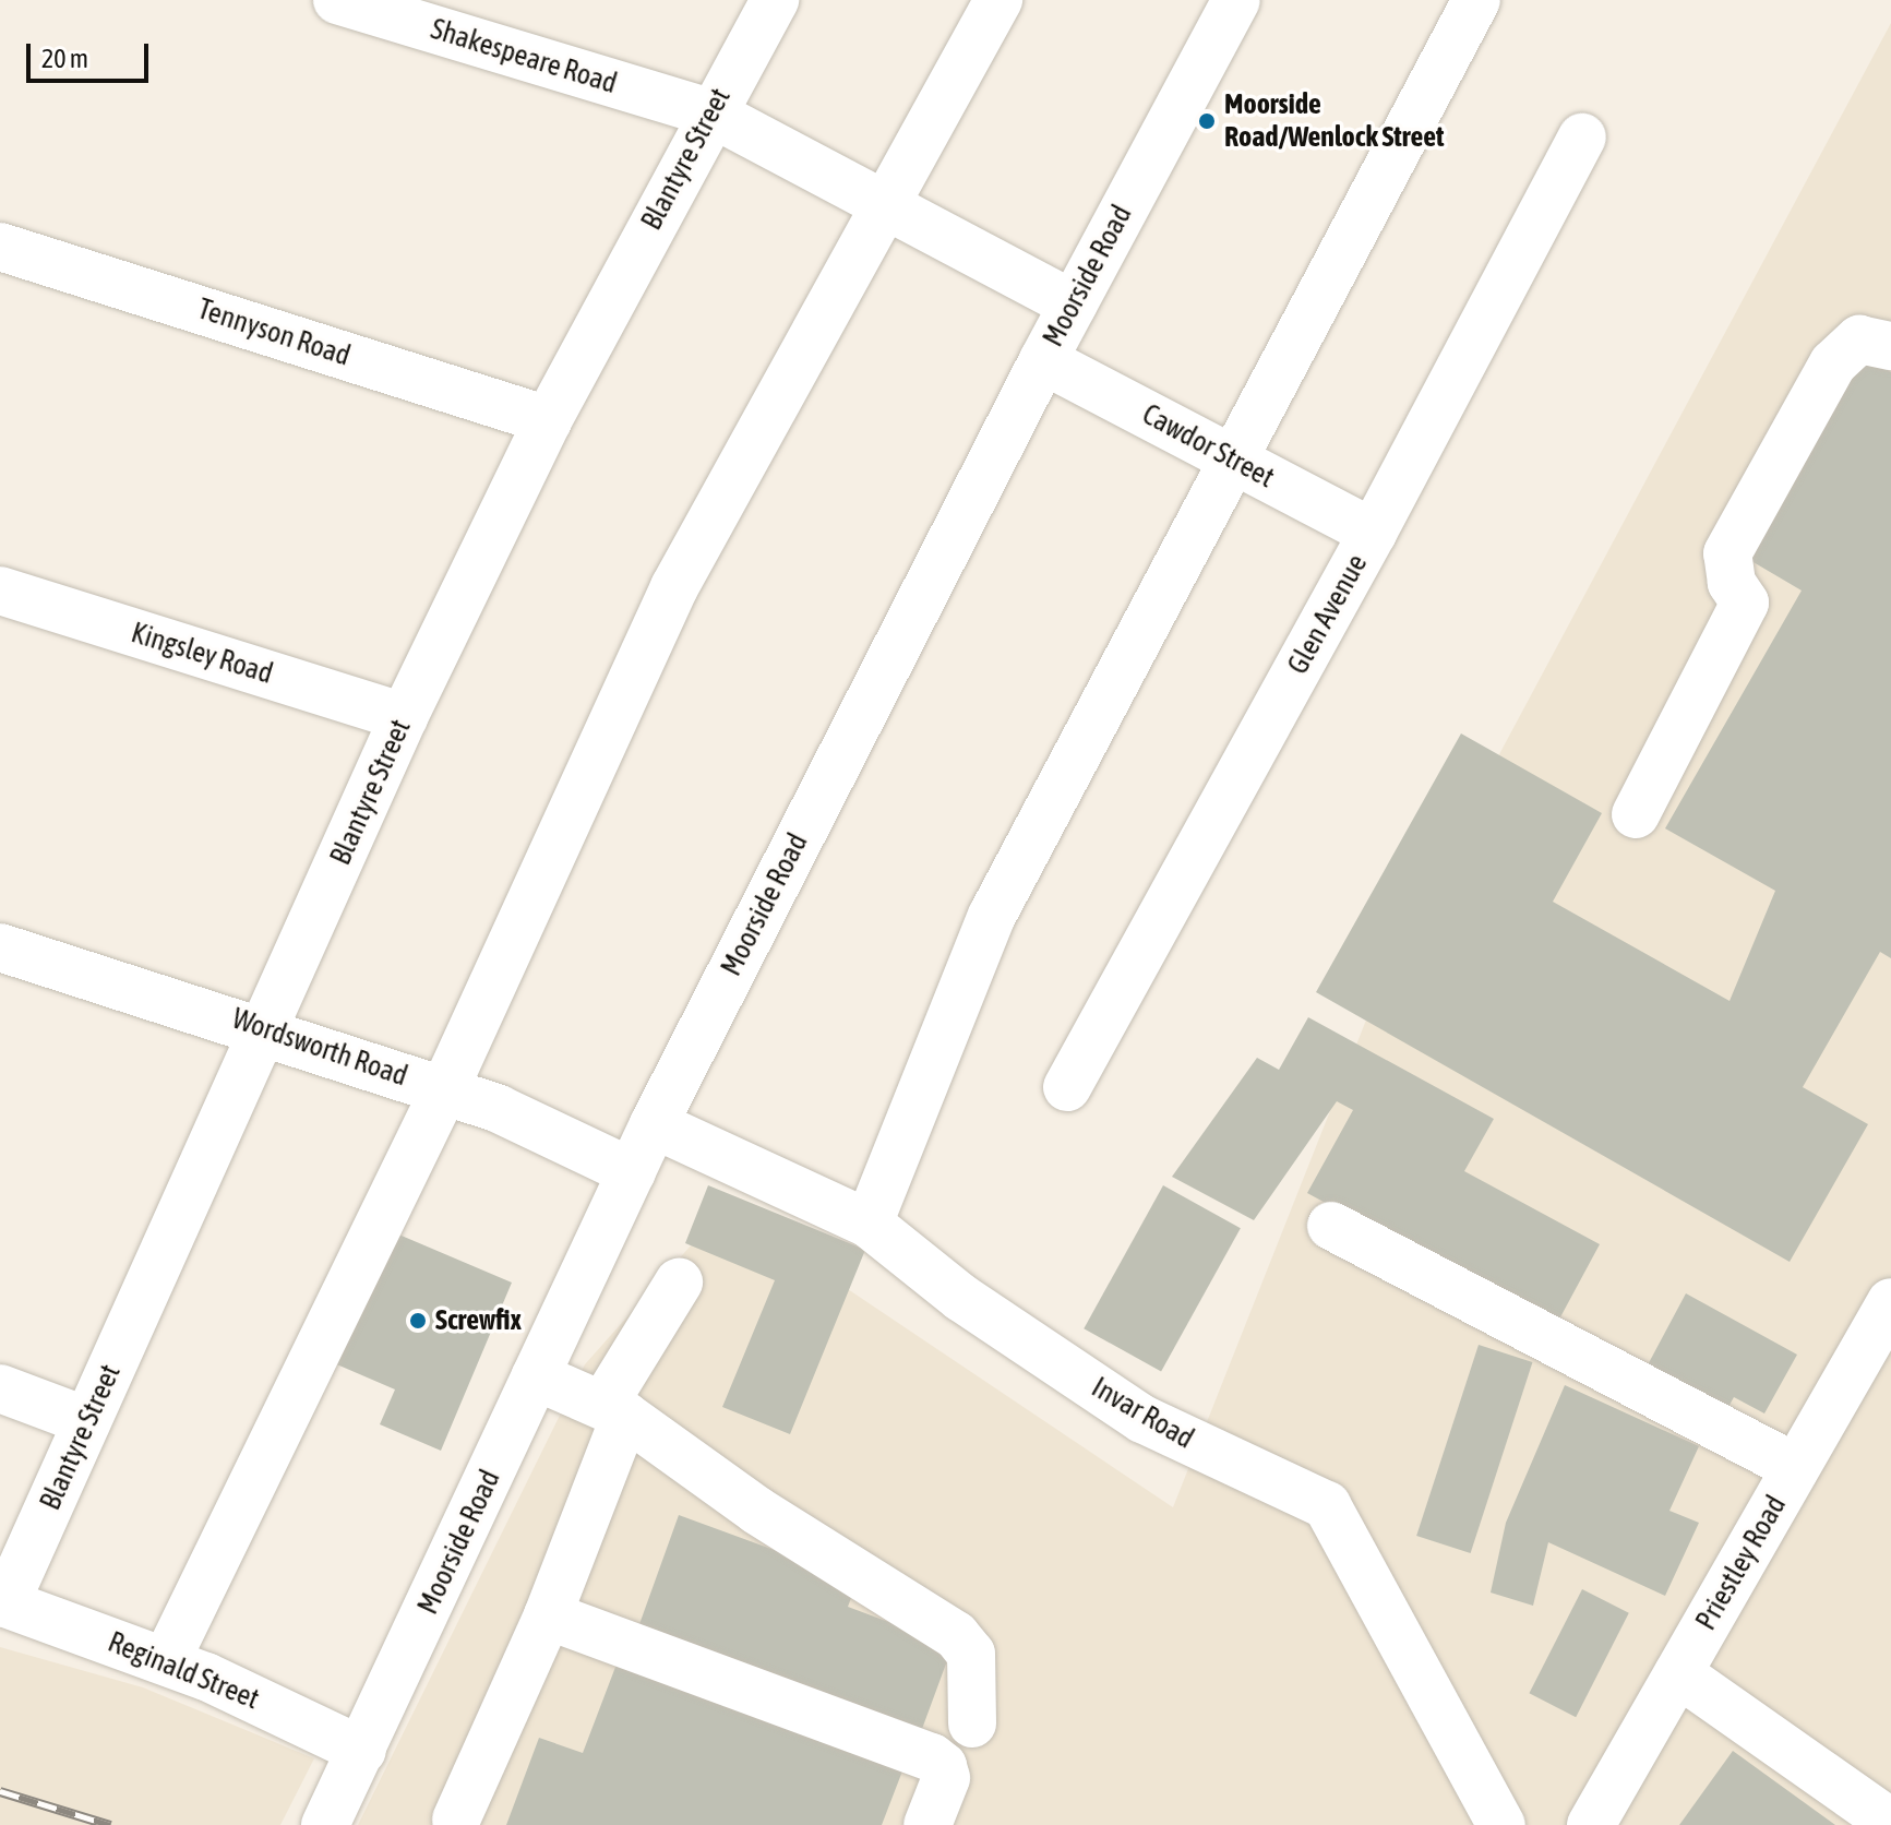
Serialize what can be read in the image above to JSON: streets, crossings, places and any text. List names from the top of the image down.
{
  "streets": {
    "street": [
      "Shakespeare Road",
      "Blantyre Street",
      "Moorside Road",
      "Tennyson Road",
      "Cawdor Street",
      "Glen Avenue",
      "Kingsley Road",
      "Wordsworth Road",
      "Invar Road",
      "Priestley Road",
      "Reginald Street"
    ]
  },
  "crossings": [
    ["Shakespeare Road", "Blantyre Street"],
    ["Shakespeare Road", "Moorside Road"],
    ["Blantyre Street", "Tennyson Road"],
    ["Blantyre Street", "Kingsley Road"],
    ["Blantyre Street", "Wordsworth Road"],
    ["Blantyre Street", "Reginald Street"],
    ["Moorside Road", "Cawdor Street"],
    ["Moorside Road", "Wordsworth Road"],
    ["Moorside Road", "Invar Road"],
    ["Moorside Road", "Reginald Street"],
    ["Cawdor Street", "Glen Avenue"]
  ],
  "places": ["Moorside Road/Wenlock Street", "Screwfix"],
  "scale_bar": "20 m"
}
